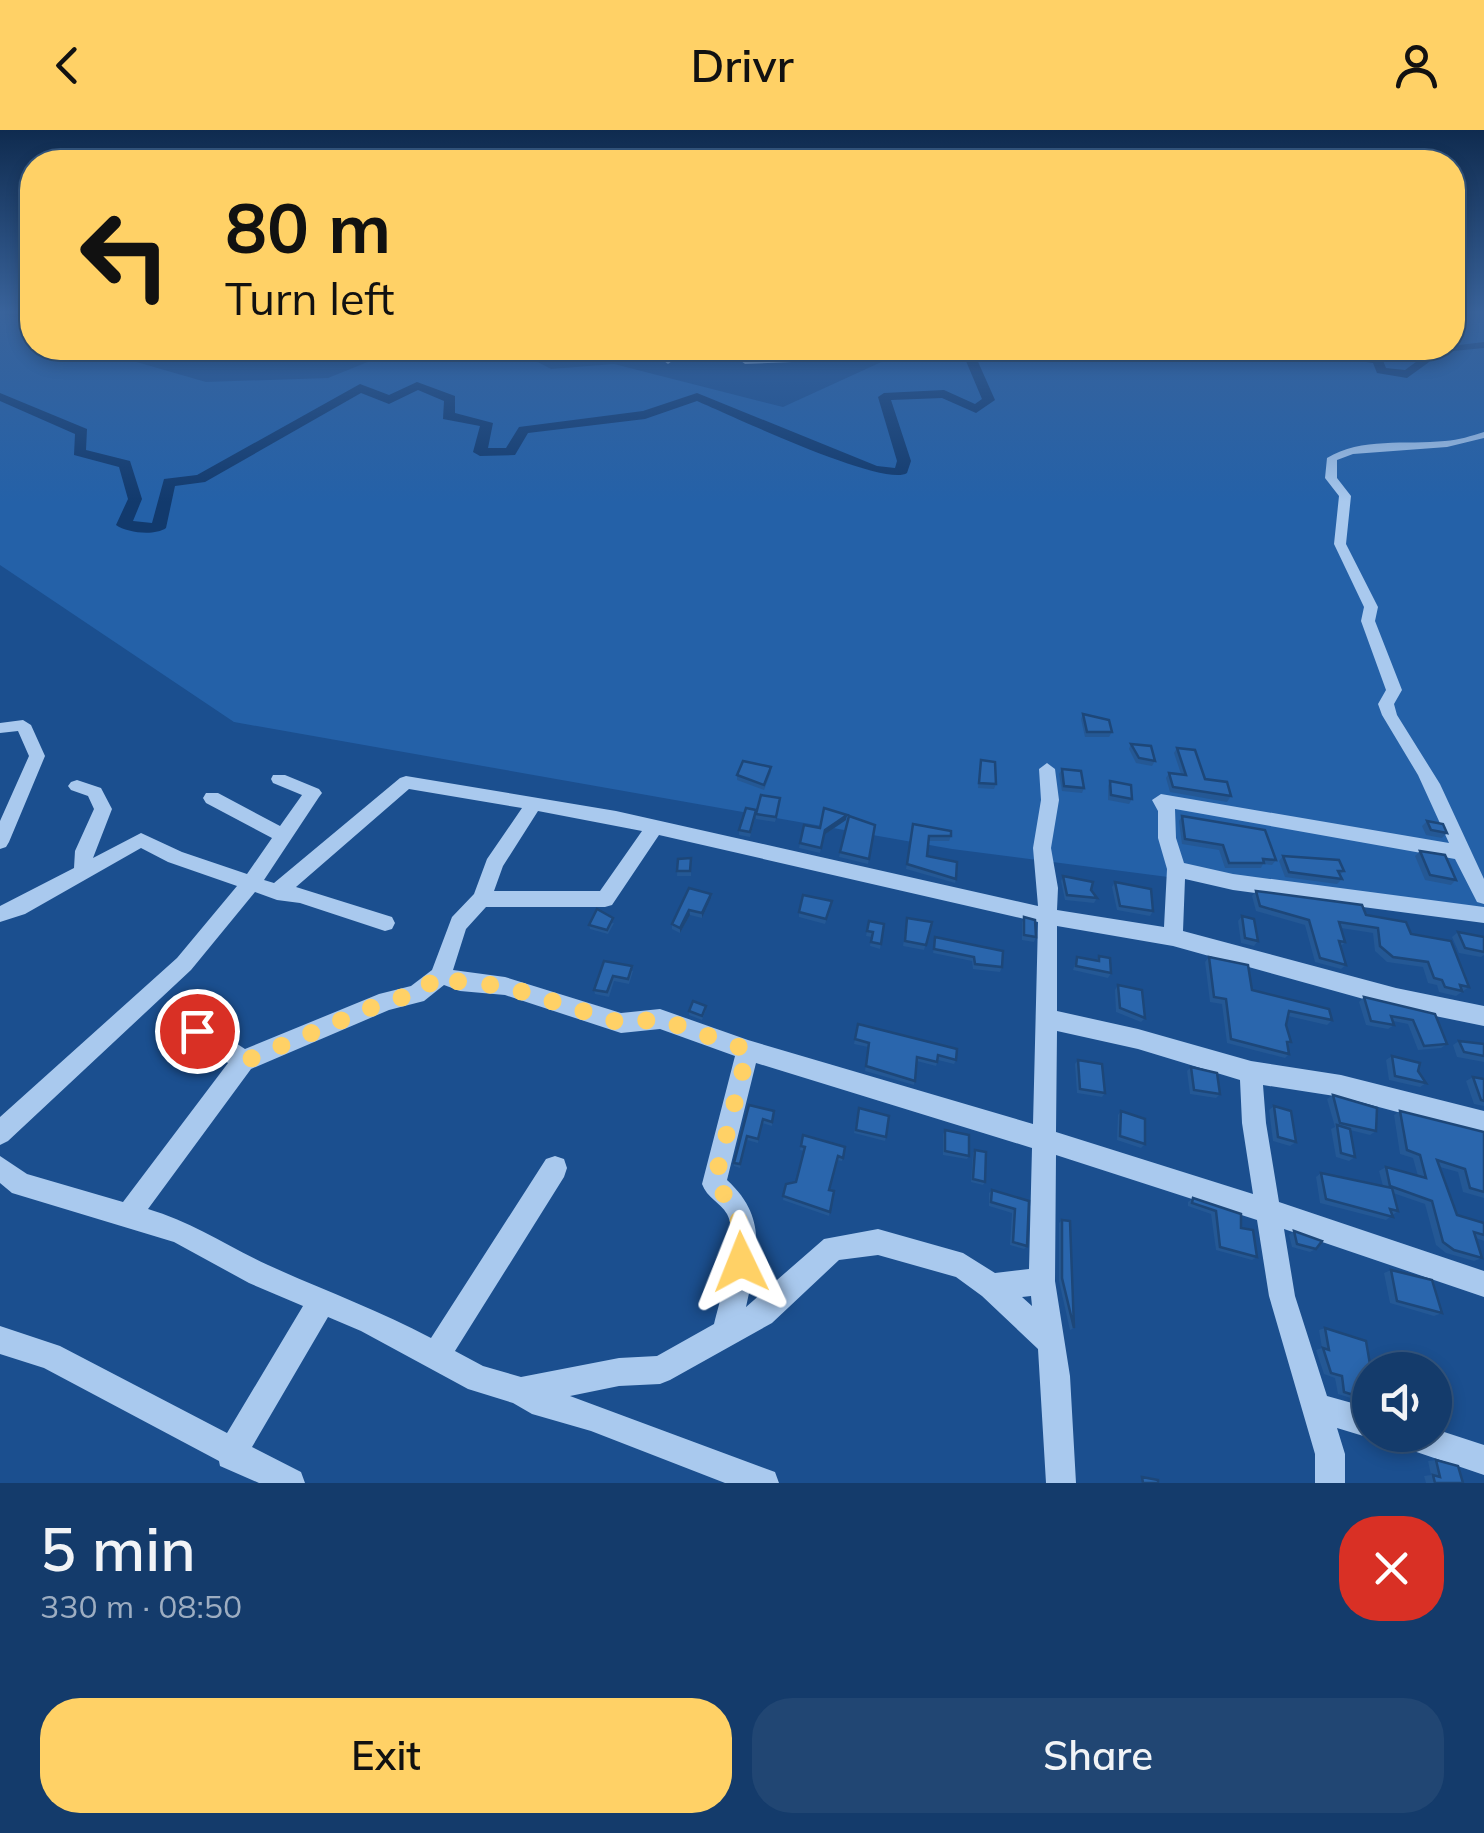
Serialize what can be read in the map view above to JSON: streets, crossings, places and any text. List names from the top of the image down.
{
  "page": {
    "header": "Drivr",
    "turn": ["80 m", "Turn left"],
    "heading": ["5 min", "330 m · 08:50"],
    "buttons": ["Exit", "Share"]
  }
}
